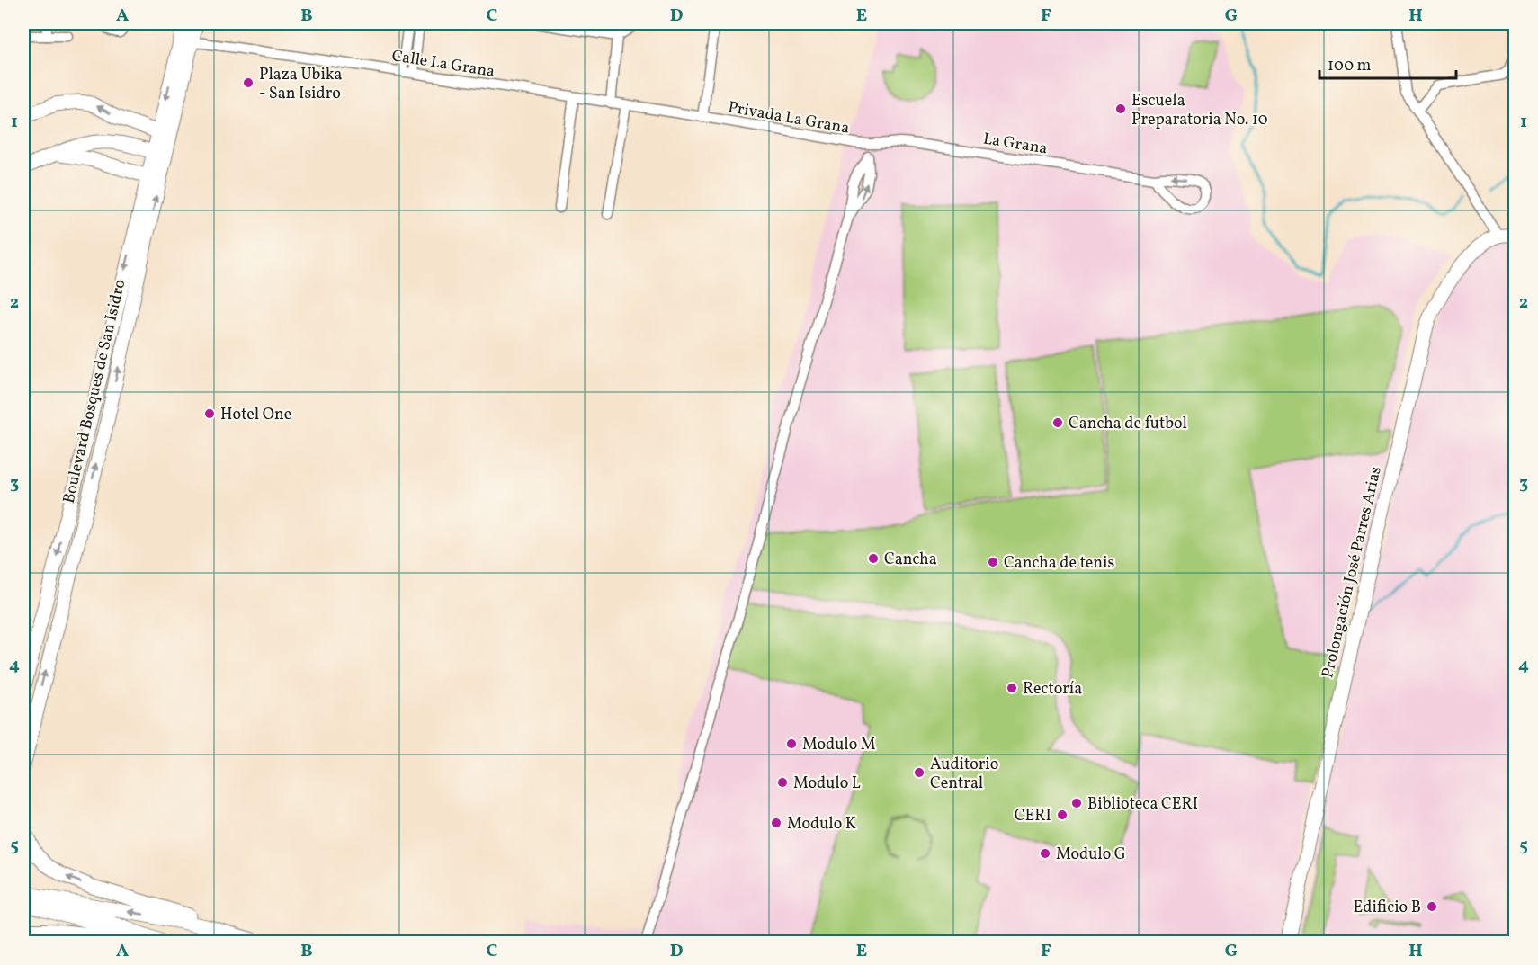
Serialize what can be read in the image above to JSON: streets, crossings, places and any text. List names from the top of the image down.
{
  "streets": {
    "main road": ["Boulevard Bosques de San Isidro", "Prolongación José Parres Arias"],
    "street": ["Calle La Grana", "Privada La Grana", "La Grana"]
  },
  "crossings": [
    ["Calle La Grana", "Privada La Grana"],
    ["Calle La Grana", "Boulevard Bosques de San Isidro"],
    ["Privada La Grana", "La Grana"]
  ],
  "places": [
    "Plaza Ubika - San Isidro",
    "Escuela Preparatoria No. 10",
    "Hotel One",
    "Cancha de futbol",
    "Cancha",
    "Cancha de tenis",
    "Rectoría",
    "Modulo M",
    "Auditorio Central",
    "Modulo L",
    "Biblioteca CERI",
    "CERI",
    "Modulo K",
    "Modulo G",
    "Edificio B"
  ],
  "scale_bar": "100 m",
  "grid": {
    "columns": [
      "A",
      "B",
      "C",
      "D",
      "E",
      "F",
      "G",
      "H"
    ],
    "rows": [
      "1",
      "2",
      "3",
      "4",
      "5"
    ]
  }
}
